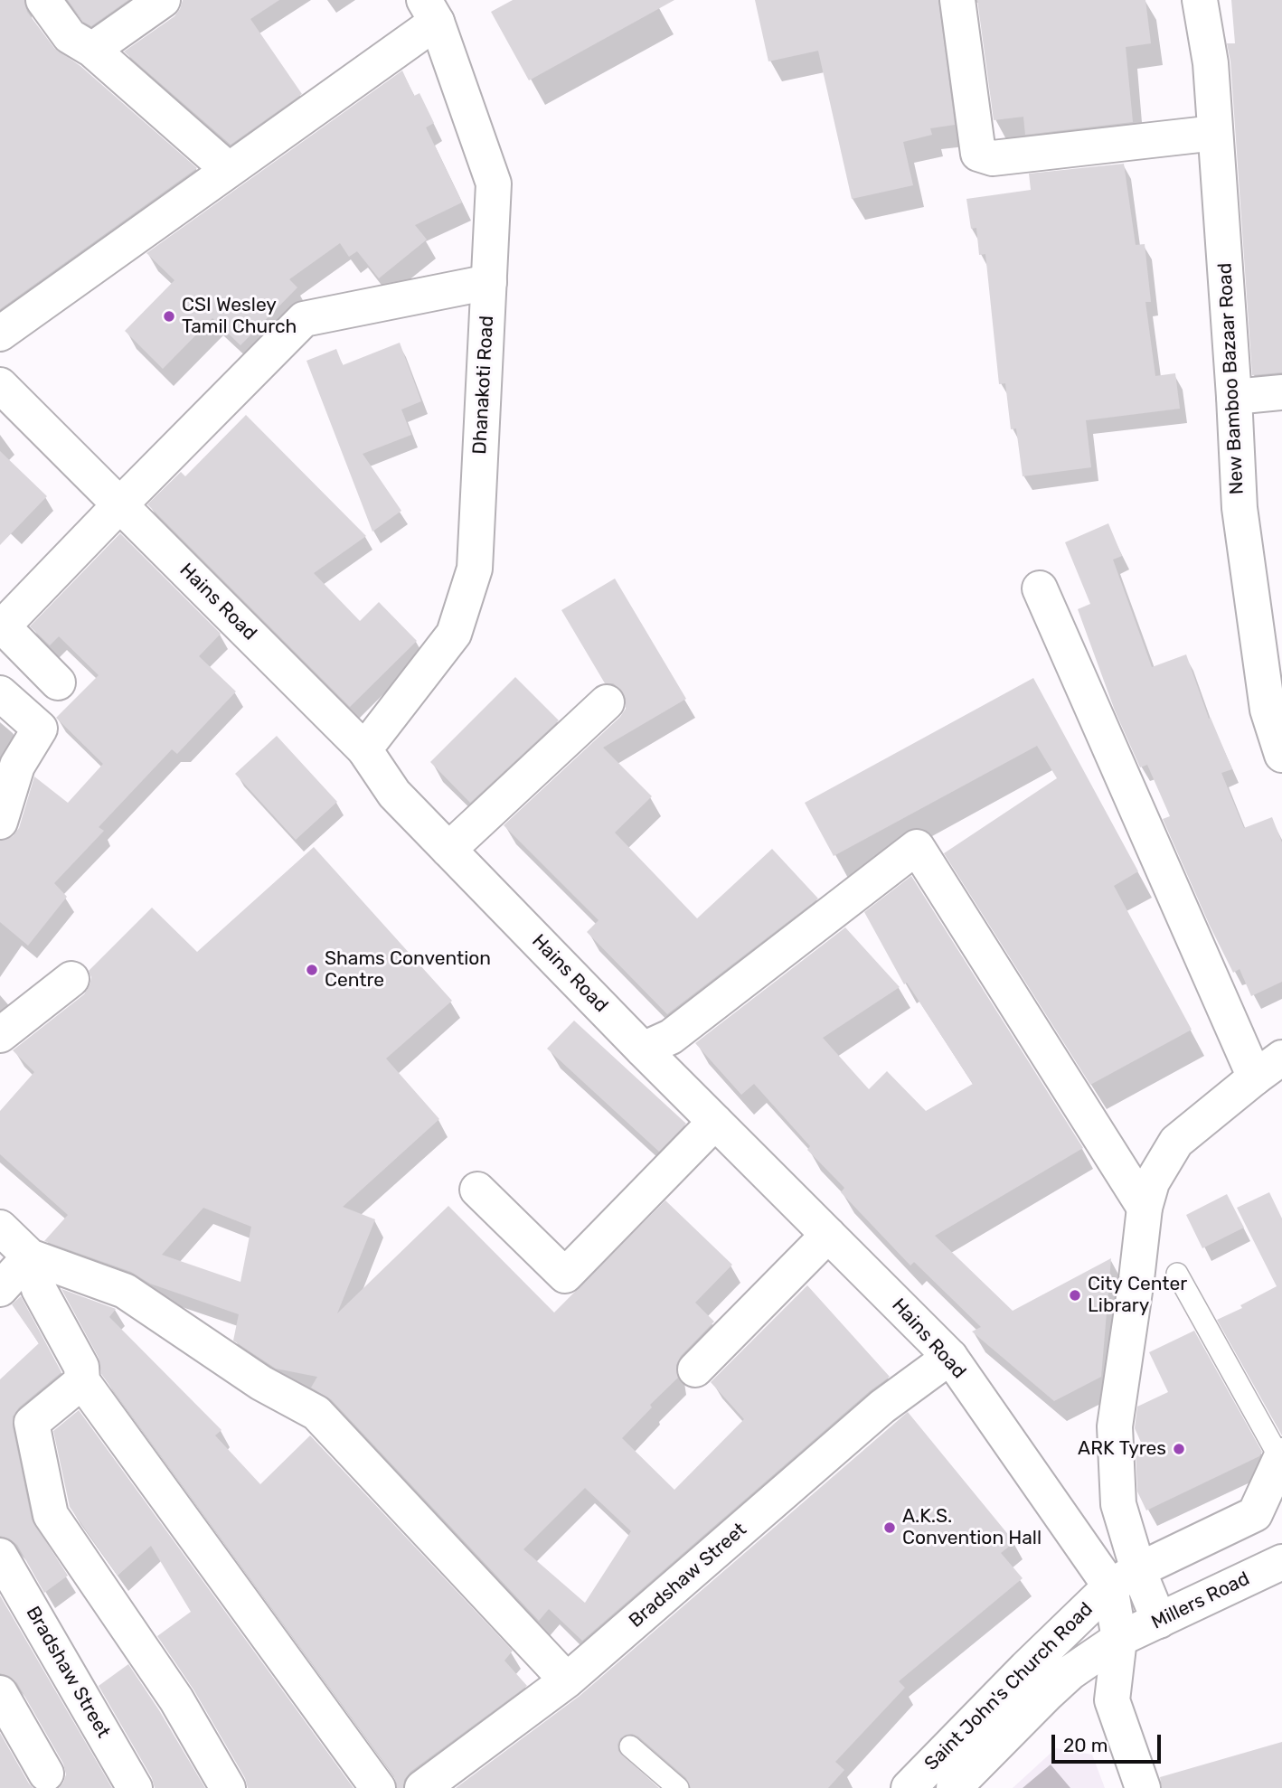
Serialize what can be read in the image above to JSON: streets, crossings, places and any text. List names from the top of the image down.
{
  "streets": {
    "street": [
      "New Bamboo Bazaar Road",
      "Dhanakoti Road",
      "Hains Road",
      "Bradshaw Street",
      "Millers Road",
      "Saint John's Church Road"
    ]
  },
  "crossings": [
    ["Dhanakoti Road", "Hains Road"],
    ["Hains Road", "Bradshaw Street"],
    ["Hains Road", "Saint John's Church Road"],
    ["Millers Road", "Saint John's Church Road"]
  ],
  "places": [
    "CSI Wesley Tamil Church",
    "Shams Convention Centre",
    "City Center Library",
    "ARK Tyres",
    "A.K.S. Convention Hall"
  ],
  "scale_bar": "20 m"
}
